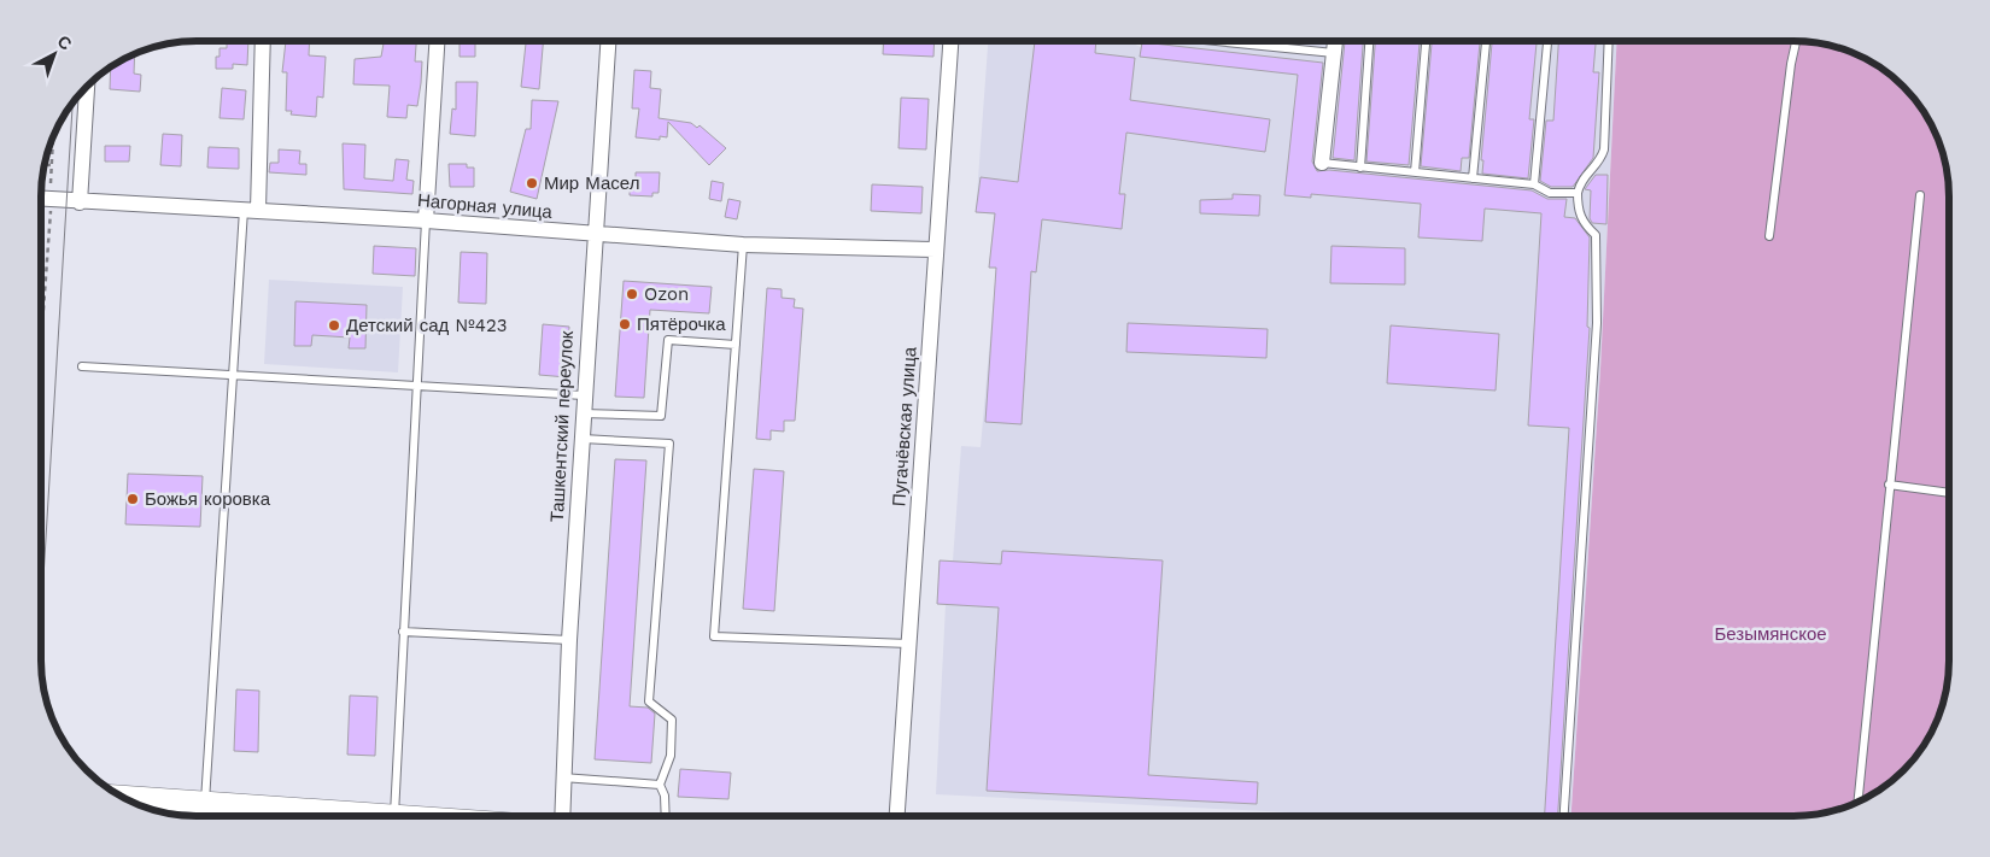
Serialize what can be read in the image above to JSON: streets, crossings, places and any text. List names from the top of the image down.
{
  "streets": {
    "street": ["Нагорная улица", "Ташкентский переулок", "Пугачёвская улица"]
  },
  "crossings": [
    ["Нагорная улица", "Ташкентский переулок"],
    ["Нагорная улица", "Пугачёвская улица"]
  ],
  "parks": ["Безымянское"],
  "places": [
    "Мир Масел",
    "Ozon",
    "Пятёрочка",
    "Детский сад №423",
    "Божья коровка"
  ],
  "north": "top right"
}
